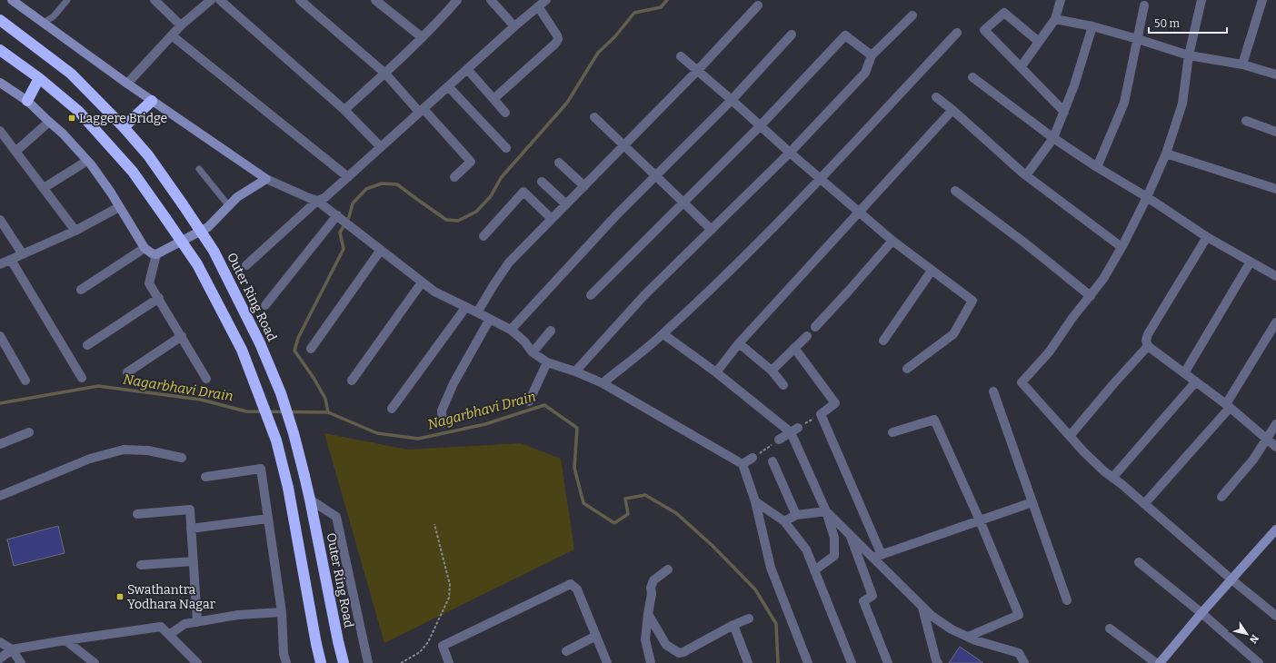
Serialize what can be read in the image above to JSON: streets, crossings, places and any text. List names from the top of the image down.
{
  "streets": {
    "highway": ["Outer Ring Road"]
  },
  "water": ["Nagarbhavi Drain"],
  "places": {
    "transit": ["Laggere Bridge", "Swathantra Yodhara Nagar"]
  },
  "scale_bar": "50 m",
  "north": "bottom right"
}
